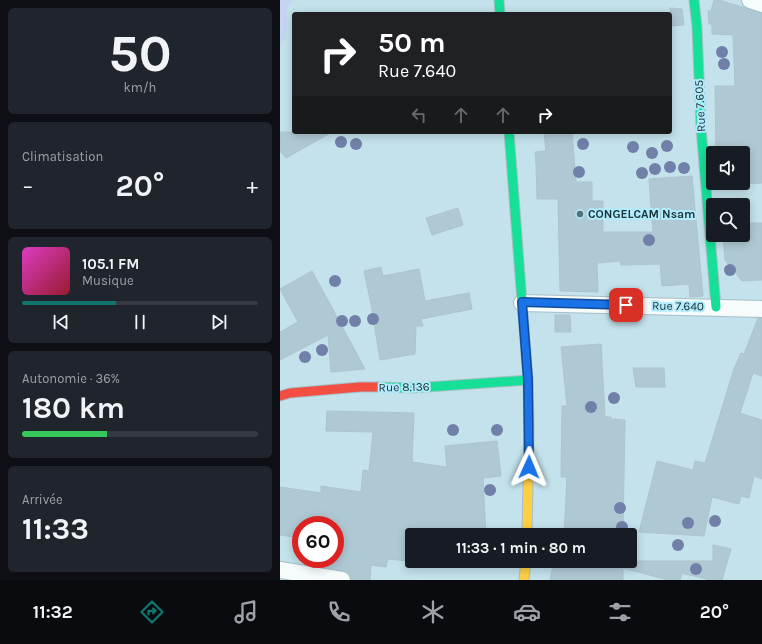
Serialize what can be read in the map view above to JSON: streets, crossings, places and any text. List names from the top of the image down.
{
  "streets": {
    "street": ["Rue 7.605", "Rue 7.640", "Rue 8.136"]
  },
  "crossings": [
    ["Rue 7.605", "Rue 7.640"]
  ],
  "places": ["CONGELCAM Nsam"],
  "page": {
    "tile": [
      ["50", "km/h"],
      "Climatisation",
      ["Autonomie · 36%", "180 km"],
      ["Arrivée", "11:33"]
    ],
    "turn": ["50 m", "Rue 7.640"],
    "heat": ["−", "20°", "+"],
    "song": ["105.1 FM", "Musique"],
    "limit": "60",
    "trip": "11:33 · 1 min · 80 m",
    "tabs": ["11:32", "20°"]
  }
}
